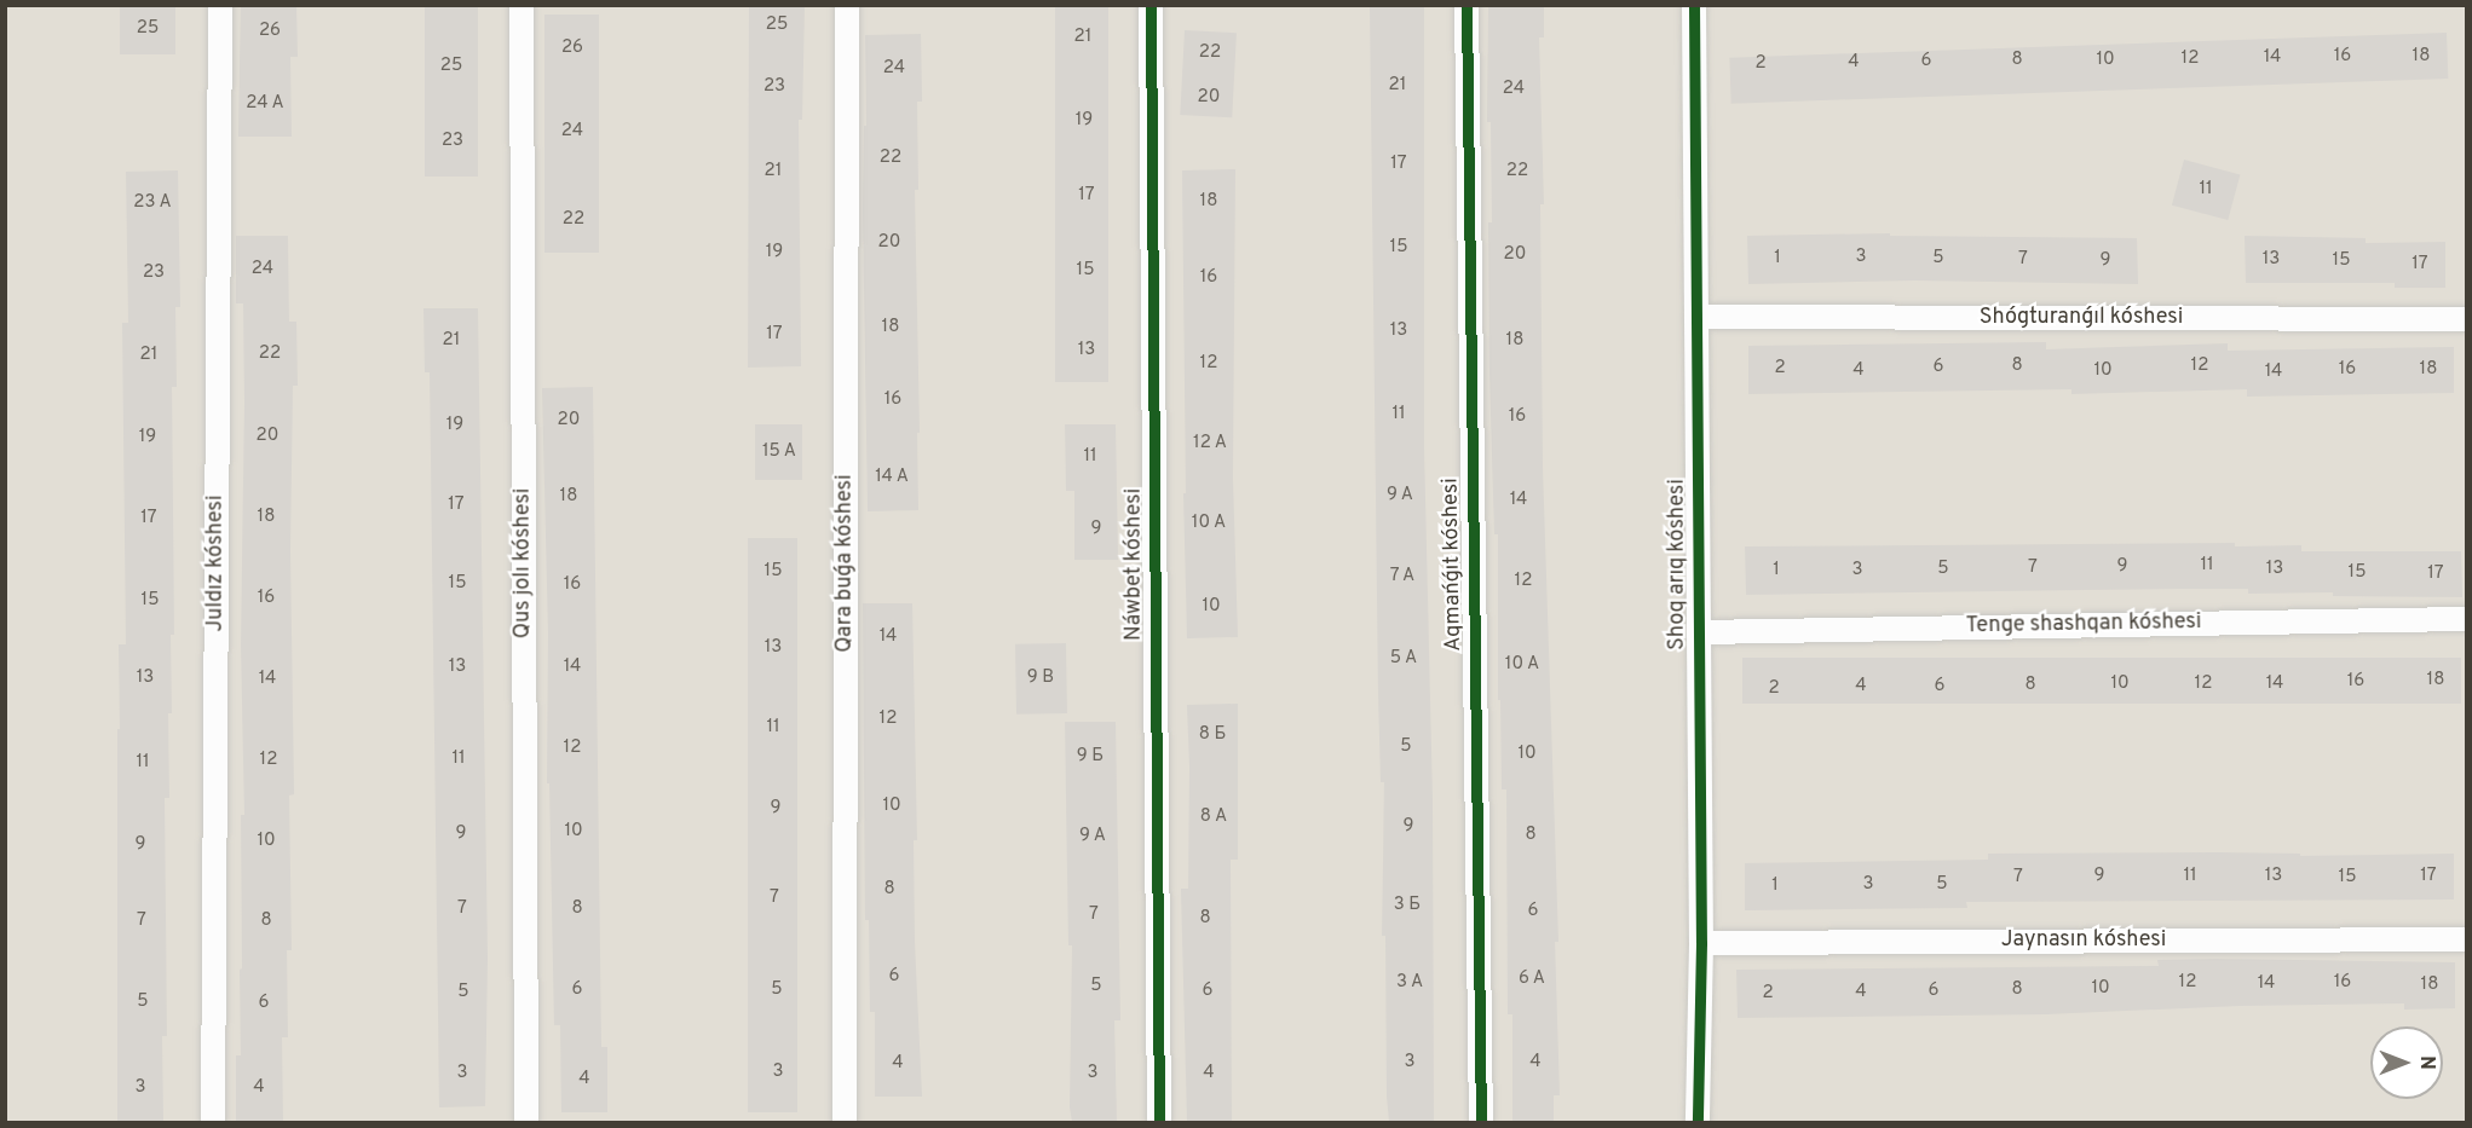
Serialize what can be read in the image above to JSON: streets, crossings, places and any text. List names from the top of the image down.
{
  "streets": {
    "street": [
      "Shógturanǵıl kóshesi",
      "Juldız kóshesi",
      "Qus jolı kóshesi",
      "Qara buǵa kóshesi",
      "Náwbet kóshesi",
      "Aqmańǵıt kóshesi",
      "Shoq arıq kóshesi",
      "Tenge shashqan kóshesi",
      "Jaynasın kóshesi"
    ]
  },
  "crossings": [
    ["Shógturanǵıl kóshesi", "Shoq arıq kóshesi"],
    ["Shoq arıq kóshesi", "Tenge shashqan kóshesi"],
    ["Shoq arıq kóshesi", "Jaynasın kóshesi"]
  ],
  "house_numbers": [
    "25",
    "25",
    "26",
    "21",
    "26",
    "22",
    "16",
    "18",
    "14",
    "12",
    "8",
    "10",
    "6",
    "4",
    "2",
    "25",
    "24",
    "21",
    "23",
    "24",
    "20",
    "24 А",
    "19",
    "24",
    "23",
    "22",
    "17",
    "21",
    "22",
    "11",
    "17",
    "18",
    "23 А",
    "22",
    "20",
    "15",
    "19",
    "20",
    "3",
    "1",
    "5",
    "7",
    "13",
    "9",
    "15",
    "17",
    "24",
    "15",
    "23",
    "16",
    "18",
    "13",
    "17",
    "21",
    "18",
    "13",
    "22",
    "21",
    "12",
    "8",
    "12",
    "6",
    "2",
    "16",
    "18",
    "4",
    "10",
    "14",
    "16",
    "11",
    "16",
    "20",
    "19",
    "20",
    "19",
    "12 А",
    "15 А",
    "11",
    "14 А",
    "9 А",
    "18",
    "14",
    "17",
    "18",
    "17",
    "10 А",
    "9",
    "11",
    "9",
    "7",
    "5",
    "13",
    "1",
    "3",
    "15",
    "15",
    "17",
    "7 А",
    "12",
    "15",
    "16",
    "16",
    "15",
    "10",
    "14",
    "13",
    "5 А",
    "10 А",
    "13",
    "14",
    "13",
    "9 В",
    "14",
    "18",
    "16",
    "10",
    "12",
    "14",
    "8",
    "4",
    "6",
    "2",
    "12",
    "11",
    "8 Б",
    "5",
    "12",
    "10",
    "9 Б",
    "11",
    "12",
    "11",
    "10",
    "9",
    "8 А",
    "9",
    "10",
    "9",
    "8",
    "9 А",
    "10",
    "9",
    "9",
    "11",
    "13",
    "17",
    "7",
    "15",
    "3",
    "5",
    "1",
    "8",
    "7",
    "3 Б",
    "7",
    "8",
    "6",
    "7",
    "8",
    "7",
    "8",
    "6",
    "6 А",
    "3 А",
    "12",
    "16",
    "14",
    "18",
    "5",
    "10",
    "6",
    "5",
    "8",
    "6",
    "6",
    "5",
    "4",
    "2",
    "5",
    "6",
    "3",
    "4",
    "4",
    "3",
    "3",
    "3",
    "4",
    "4",
    "3",
    "4"
  ],
  "north": "right"
}
